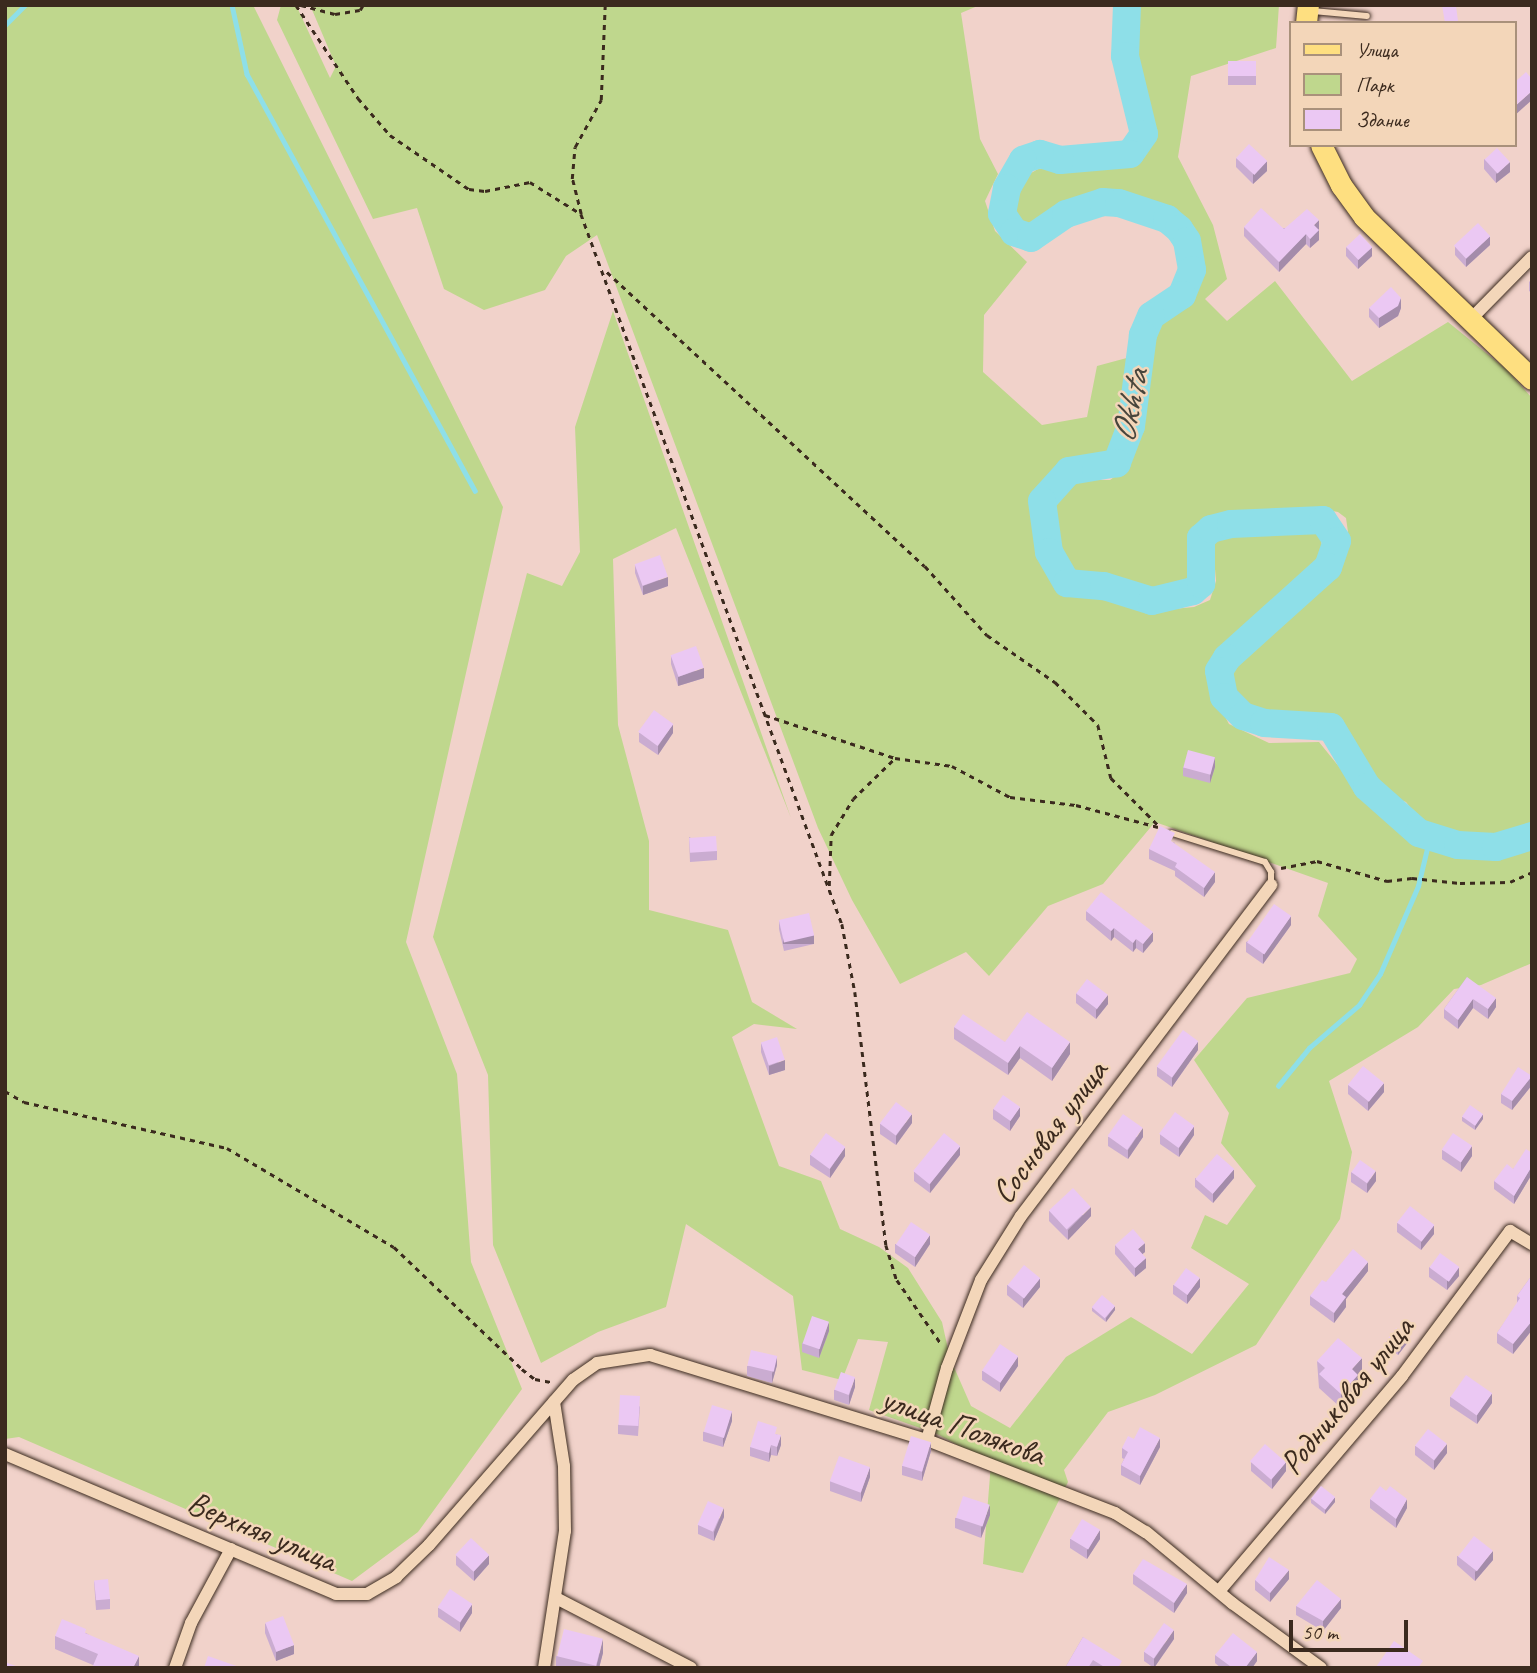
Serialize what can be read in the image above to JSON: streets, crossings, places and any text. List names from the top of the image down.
{
  "streets": {
    "street": [
      "Сосновая улица",
      "Родниковая улица",
      "улица Полякова",
      "Верхняя улица"
    ]
  },
  "crossings": [
    ["Сосновая улица", "улица Полякова"],
    ["Родниковая улица", "улица Полякова"],
    ["улица Полякова", "Верхняя улица"]
  ],
  "water": ["Okhta"],
  "legend": ["Улица", "Парк", "Здание"],
  "scale_bar": "50 m"
}
